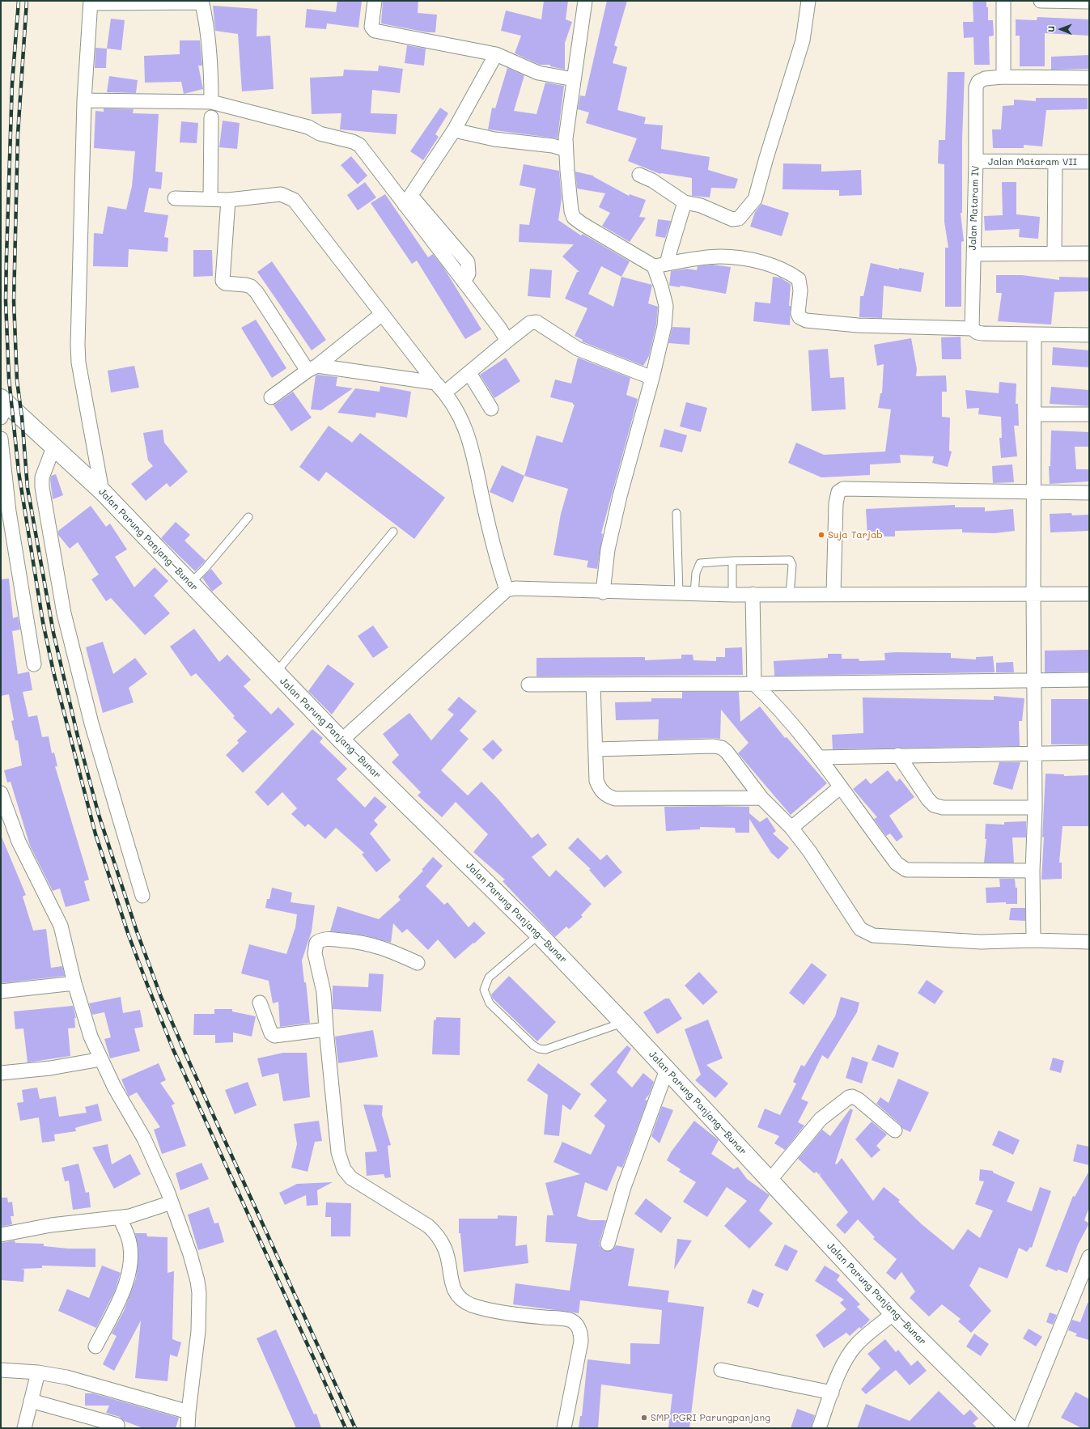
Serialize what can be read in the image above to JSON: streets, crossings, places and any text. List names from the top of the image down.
{
  "streets": {
    "main road": ["Jalan Parung Panjang–Bunar"],
    "street": ["Jalan Mataram VII", "Jalan Mataram IV"]
  },
  "crossings": [
    ["Jalan Mataram VII", "Jalan Mataram IV"]
  ],
  "places": ["Suja Tarjab", "SMP PGRI Parungpanjang"],
  "north": "left"
}
